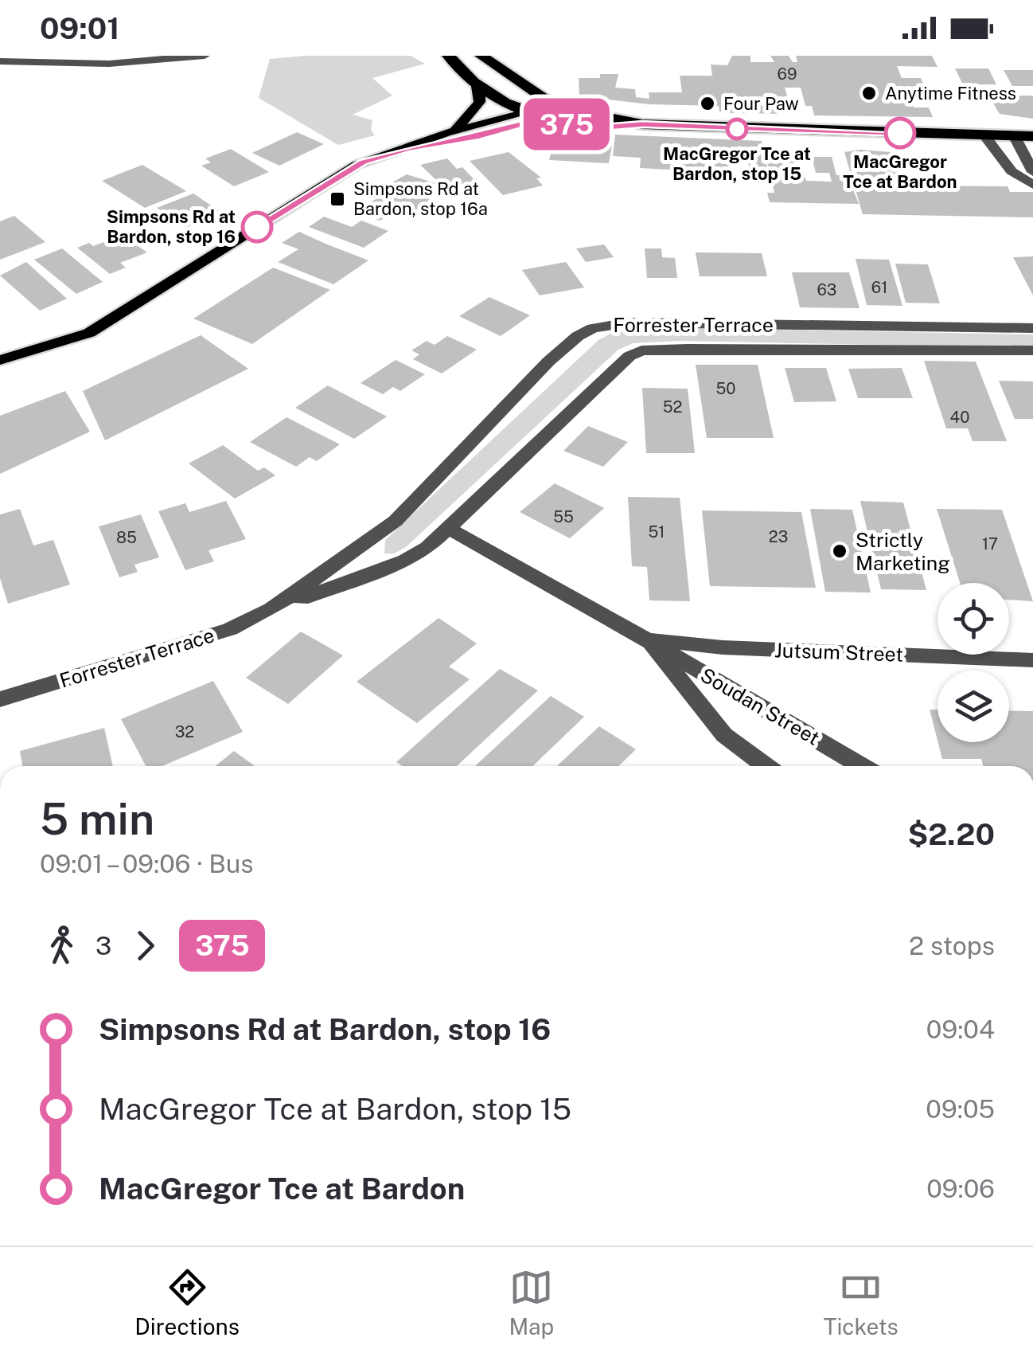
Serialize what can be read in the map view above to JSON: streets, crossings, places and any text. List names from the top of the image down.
{
  "streets": {
    "street": ["Forrester Terrace", "Jutsum Street", "Soudan Street"]
  },
  "crossings": [
    ["Forrester Terrace", "Soudan Street"],
    ["Jutsum Street", "Soudan Street"]
  ],
  "places": {
    "other": [
      "Anytime Fitness",
      "Four Paw",
      "MacGregor Tce at Bardon, stop 15",
      "MacGregor Tce at Bardon",
      "Simpsons Rd at Bardon, stop 16",
      "Strictly Marketing"
    ],
    "transit": ["Simpsons Rd at Bardon, stop 16a"]
  },
  "lines": ["bus line 375"],
  "house_numbers": [
    "69",
    "61",
    "63",
    "50",
    "52",
    "40",
    "55",
    "51",
    "23",
    "85",
    "17",
    "32"
  ],
  "page": {
    "status": "09:01",
    "on_map": "375",
    "heading": ["5 min", "09:01 – 09:06 · Bus", "$2.20"],
    "legs": ["3", "375", "2 stops"],
    "list": [
      {
        "name": "Simpsons Rd at Bardon, stop 16",
        "value": "09:04"
      },
      {
        "name": "MacGregor Tce at Bardon, stop 15",
        "value": "09:05"
      },
      {
        "name": "MacGregor Tce at Bardon",
        "value": "09:06"
      }
    ],
    "tabs": ["Directions", "Map", "Tickets"]
  }
}
